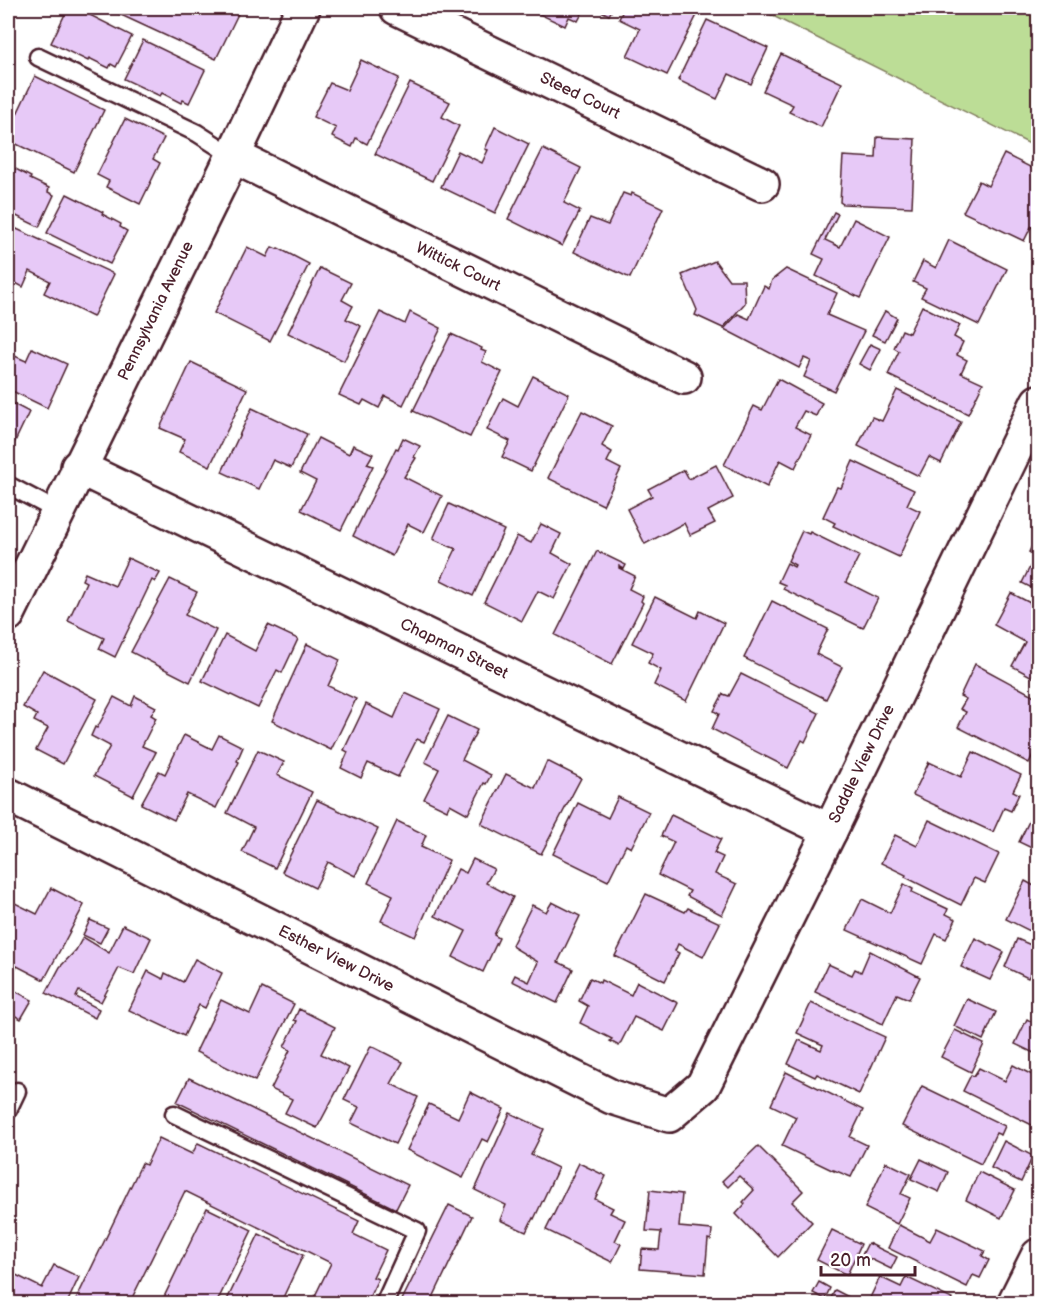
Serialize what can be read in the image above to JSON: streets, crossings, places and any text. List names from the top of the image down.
{
  "streets": {
    "street": [
      "Steed Court",
      "Wittick Court",
      "Pennsylvania Avenue",
      "Chapman Street",
      "Saddle View Drive",
      "Esther View Drive"
    ]
  },
  "crossings": [
    ["Wittick Court", "Pennsylvania Avenue"],
    ["Pennsylvania Avenue", "Chapman Street"],
    ["Chapman Street", "Saddle View Drive"],
    ["Saddle View Drive", "Esther View Drive"]
  ],
  "scale_bar": "20 m"
}
